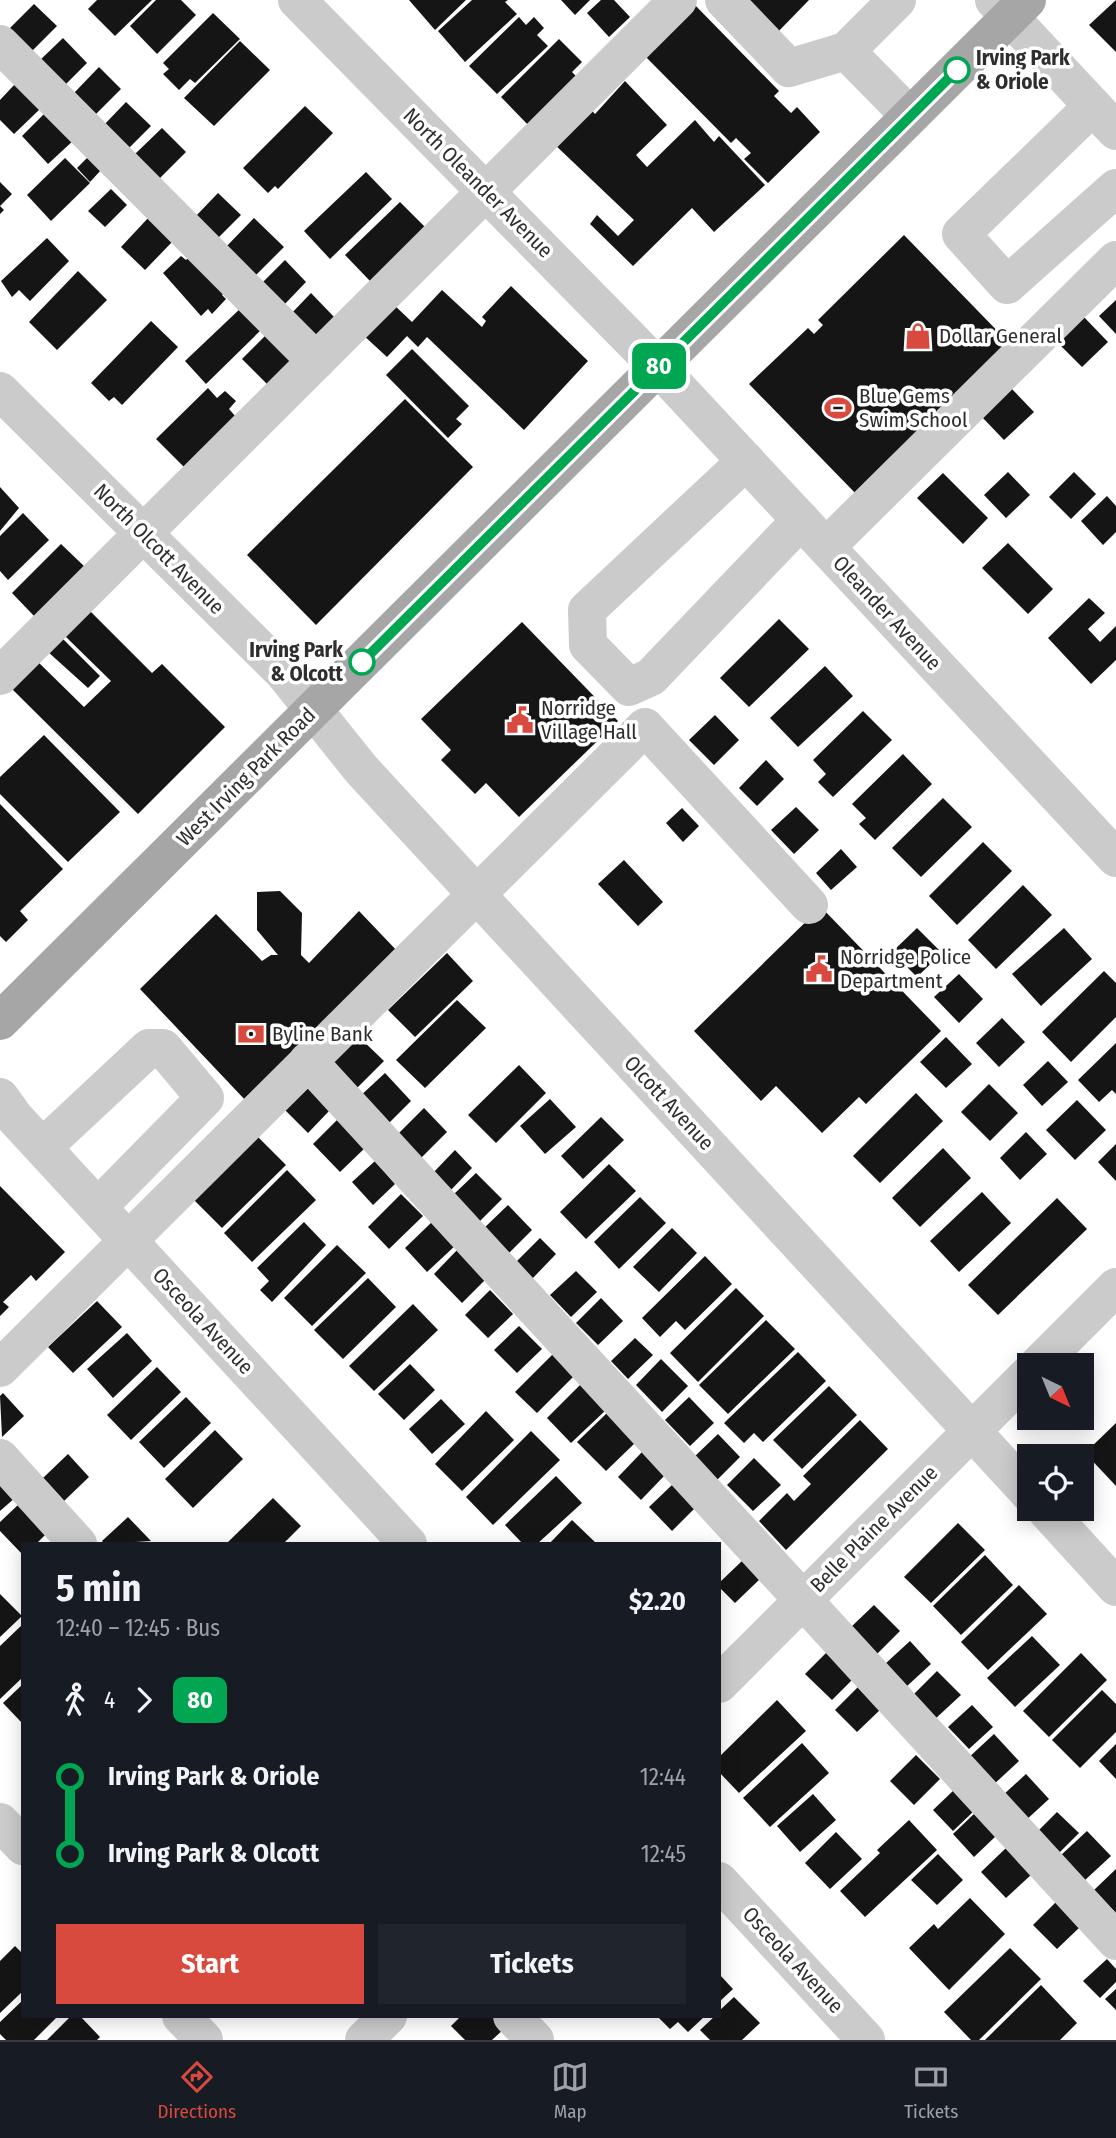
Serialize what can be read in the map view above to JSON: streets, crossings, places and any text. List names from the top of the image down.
{
  "streets": {
    "main road": ["West Irving Park Road"],
    "street": [
      "North Oleander Avenue",
      "North Olcott Avenue",
      "Oleander Avenue",
      "Olcott Avenue",
      "Osceola Avenue",
      "Belle Plaine Avenue"
    ]
  },
  "crossings": [
    ["North Oleander Avenue", "Oleander Avenue"],
    ["North Oleander Avenue", "West Irving Park Road"],
    ["North Olcott Avenue", "West Irving Park Road"],
    ["North Olcott Avenue", "Olcott Avenue"],
    ["Oleander Avenue", "West Irving Park Road"],
    ["West Irving Park Road", "Olcott Avenue"],
    ["Olcott Avenue", "Belle Plaine Avenue"]
  ],
  "places": {
    "other": ["Irving Park & Oriole", "Irving Park & Olcott"],
    "shop": ["Dollar General"],
    "sports": ["Blue Gems Swim School"],
    "public building": ["Norridge Village Hall", "Norridge Police Department"],
    "bank": ["Byline Bank"]
  },
  "lines": ["bus line 80"],
  "north": "bottom right",
  "page": {
    "on_map": "80",
    "heading": ["5 min", "12:40 – 12:45 · Bus", "$2.20"],
    "legs": ["4", "80"],
    "list": [
      {
        "name": "Irving Park & Oriole",
        "value": "12:44"
      },
      {
        "name": "Irving Park & Olcott",
        "value": "12:45"
      }
    ],
    "buttons": ["Start", "Tickets"],
    "tabs": ["Directions", "Map", "Tickets"]
  }
}
